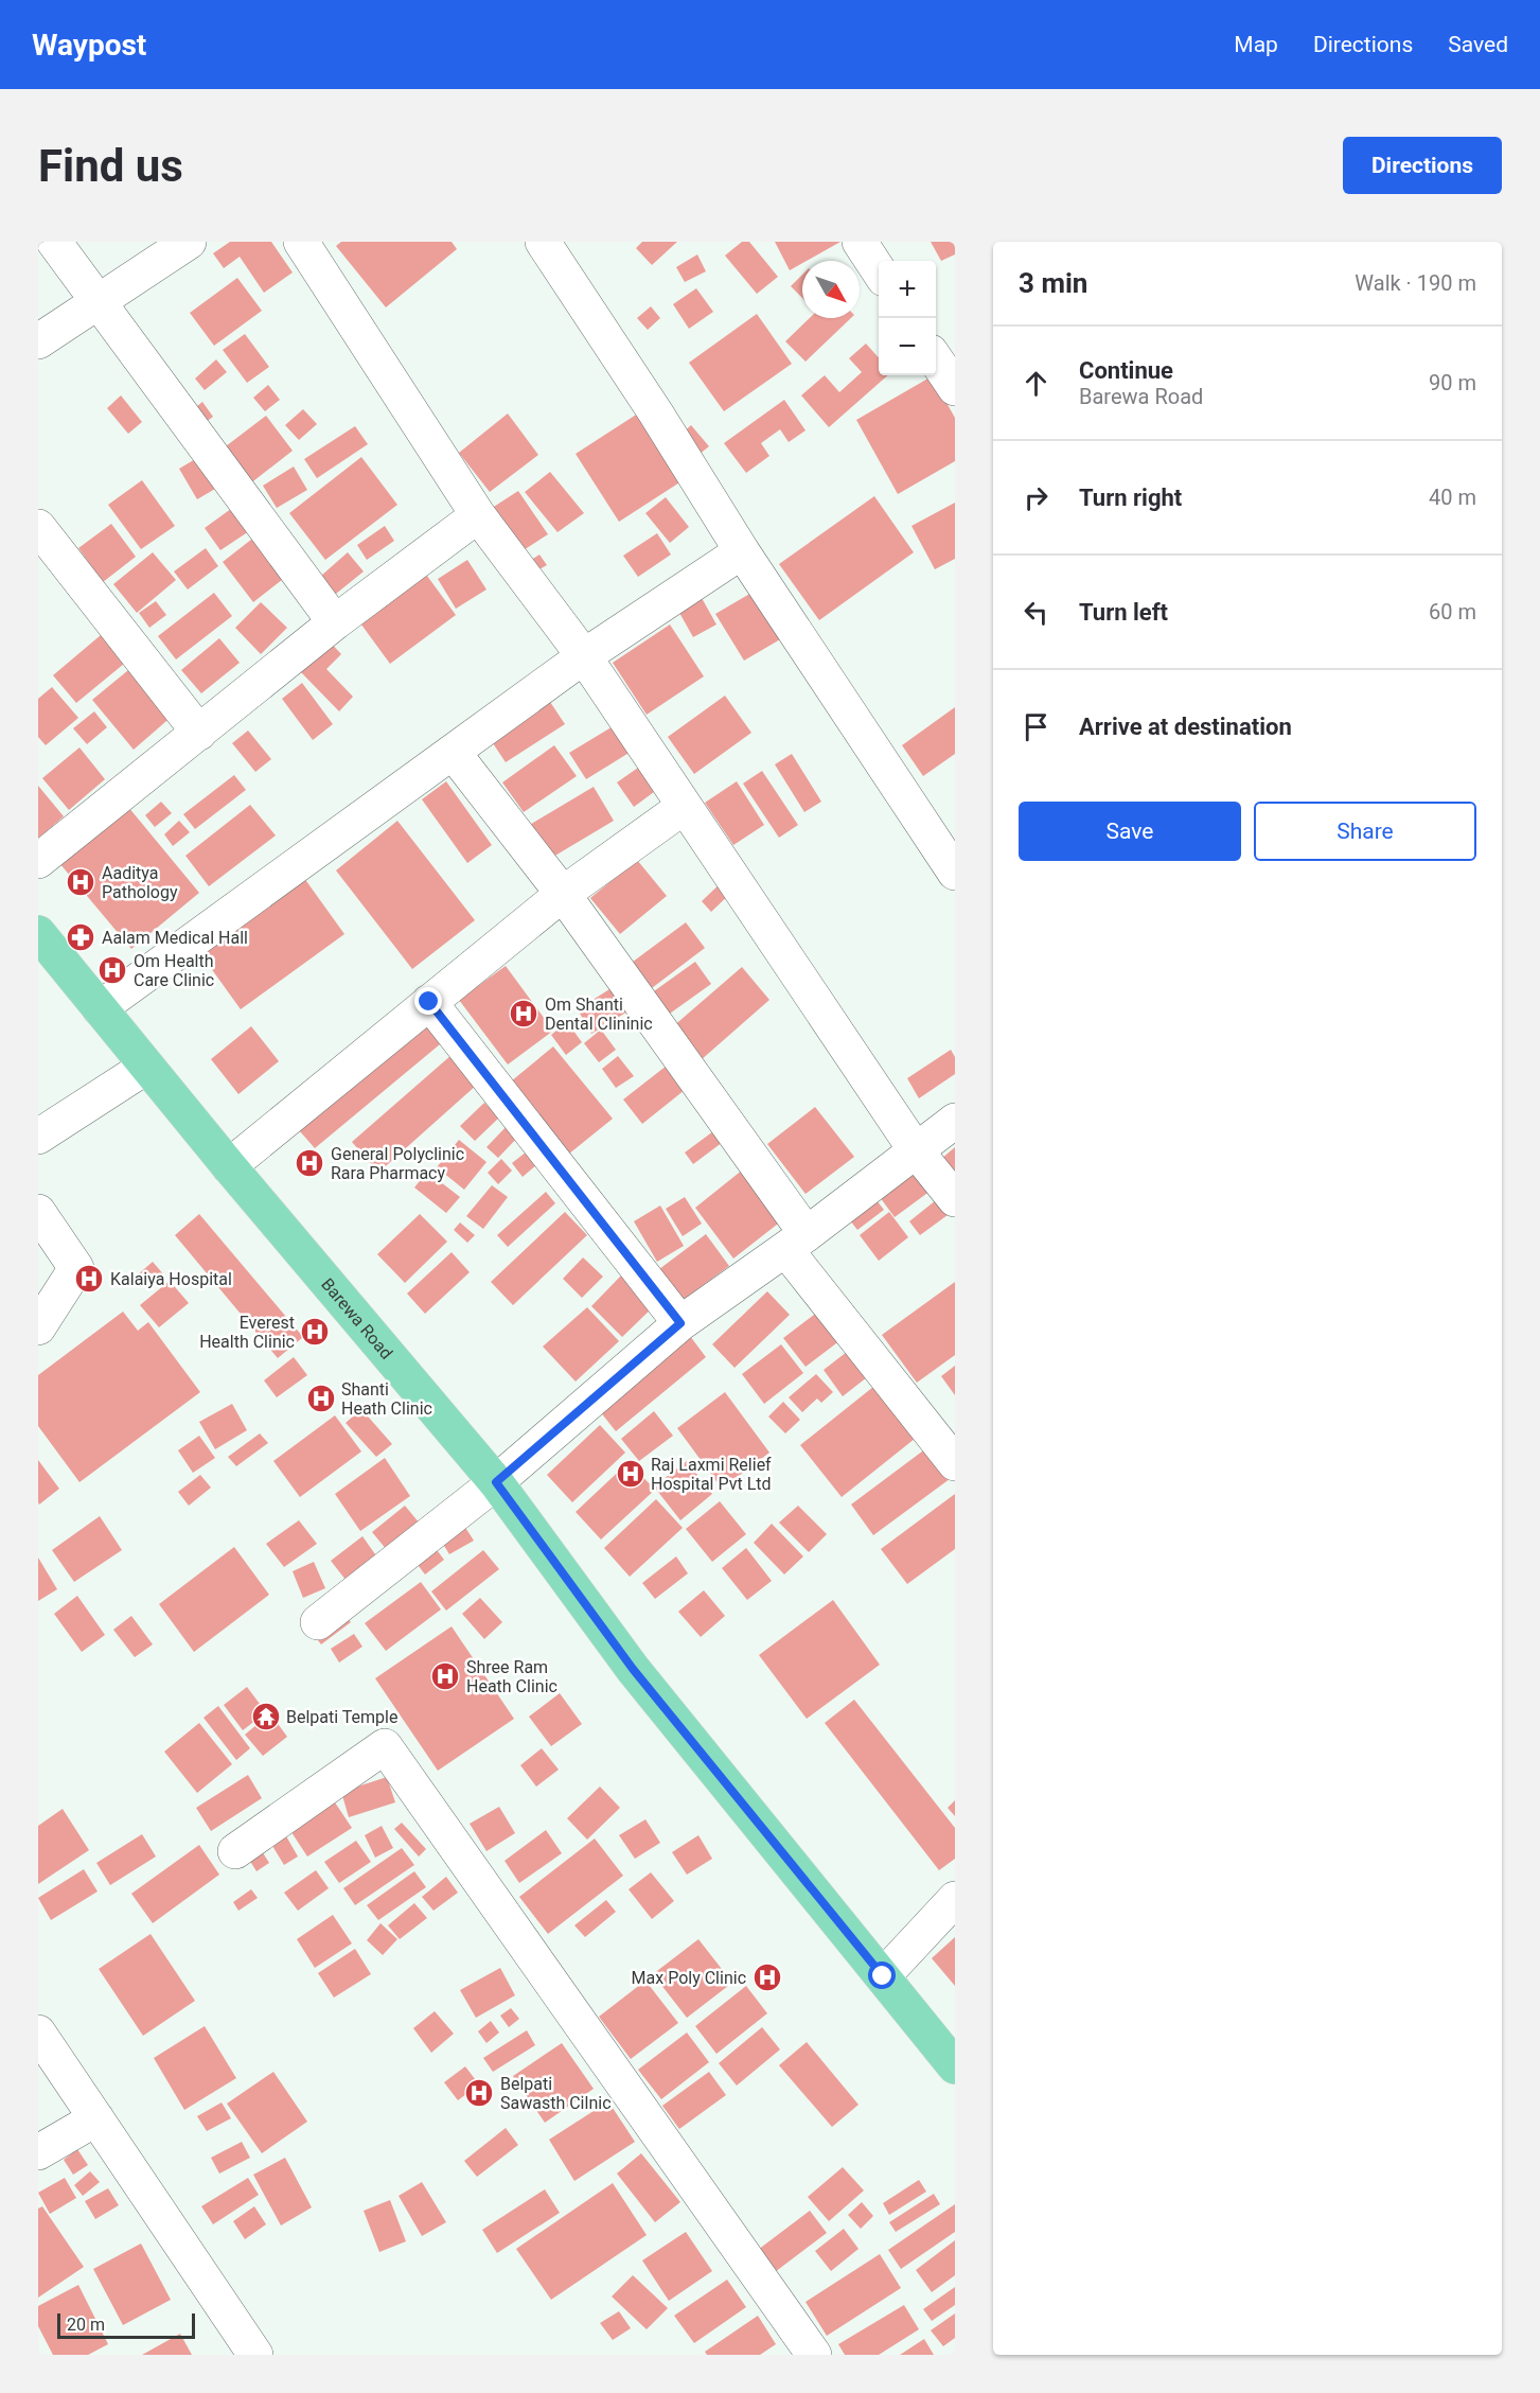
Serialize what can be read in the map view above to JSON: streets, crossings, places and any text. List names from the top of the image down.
{
  "streets": {
    "main road": ["Barewa Road"]
  },
  "places": {
    "hospital": [
      "Aaditya Pathology",
      "Om Health Care Clinic",
      "Om Shanti Dental Clininic",
      "General Polyclinic Rara Pharmacy",
      "Kalaiya Hospital",
      "Everest Health Clinic",
      "Shanti Heath Clinic",
      "Raj Laxmi Relief Hospital Pvt Ltd",
      "Shree Ram Heath Clinic",
      "Max Poly Clinic",
      "Belpati Sawasth Cilnic"
    ],
    "pharmacy": ["Aalam Medical Hall"],
    "temple": ["Belpati Temple"]
  },
  "scale_bar": "20 m",
  "north": "bottom right",
  "page": {
    "header": "Waypost",
    "nav": ["Map", "Directions", "Saved"],
    "buttons": [
      "Directions",
      ["Save", "Share"]
    ],
    "title": "Find us",
    "heading": ["3 min", "Walk · 190 m"],
    "map_buttons": ["+", "−"],
    "list": [
      ["Continue", "Barewa Road", "90 m"],
      ["Turn right", "40 m"],
      ["Turn left", "60 m"],
      "Arrive at destination"
    ],
    "scale": "20 m"
  }
}
